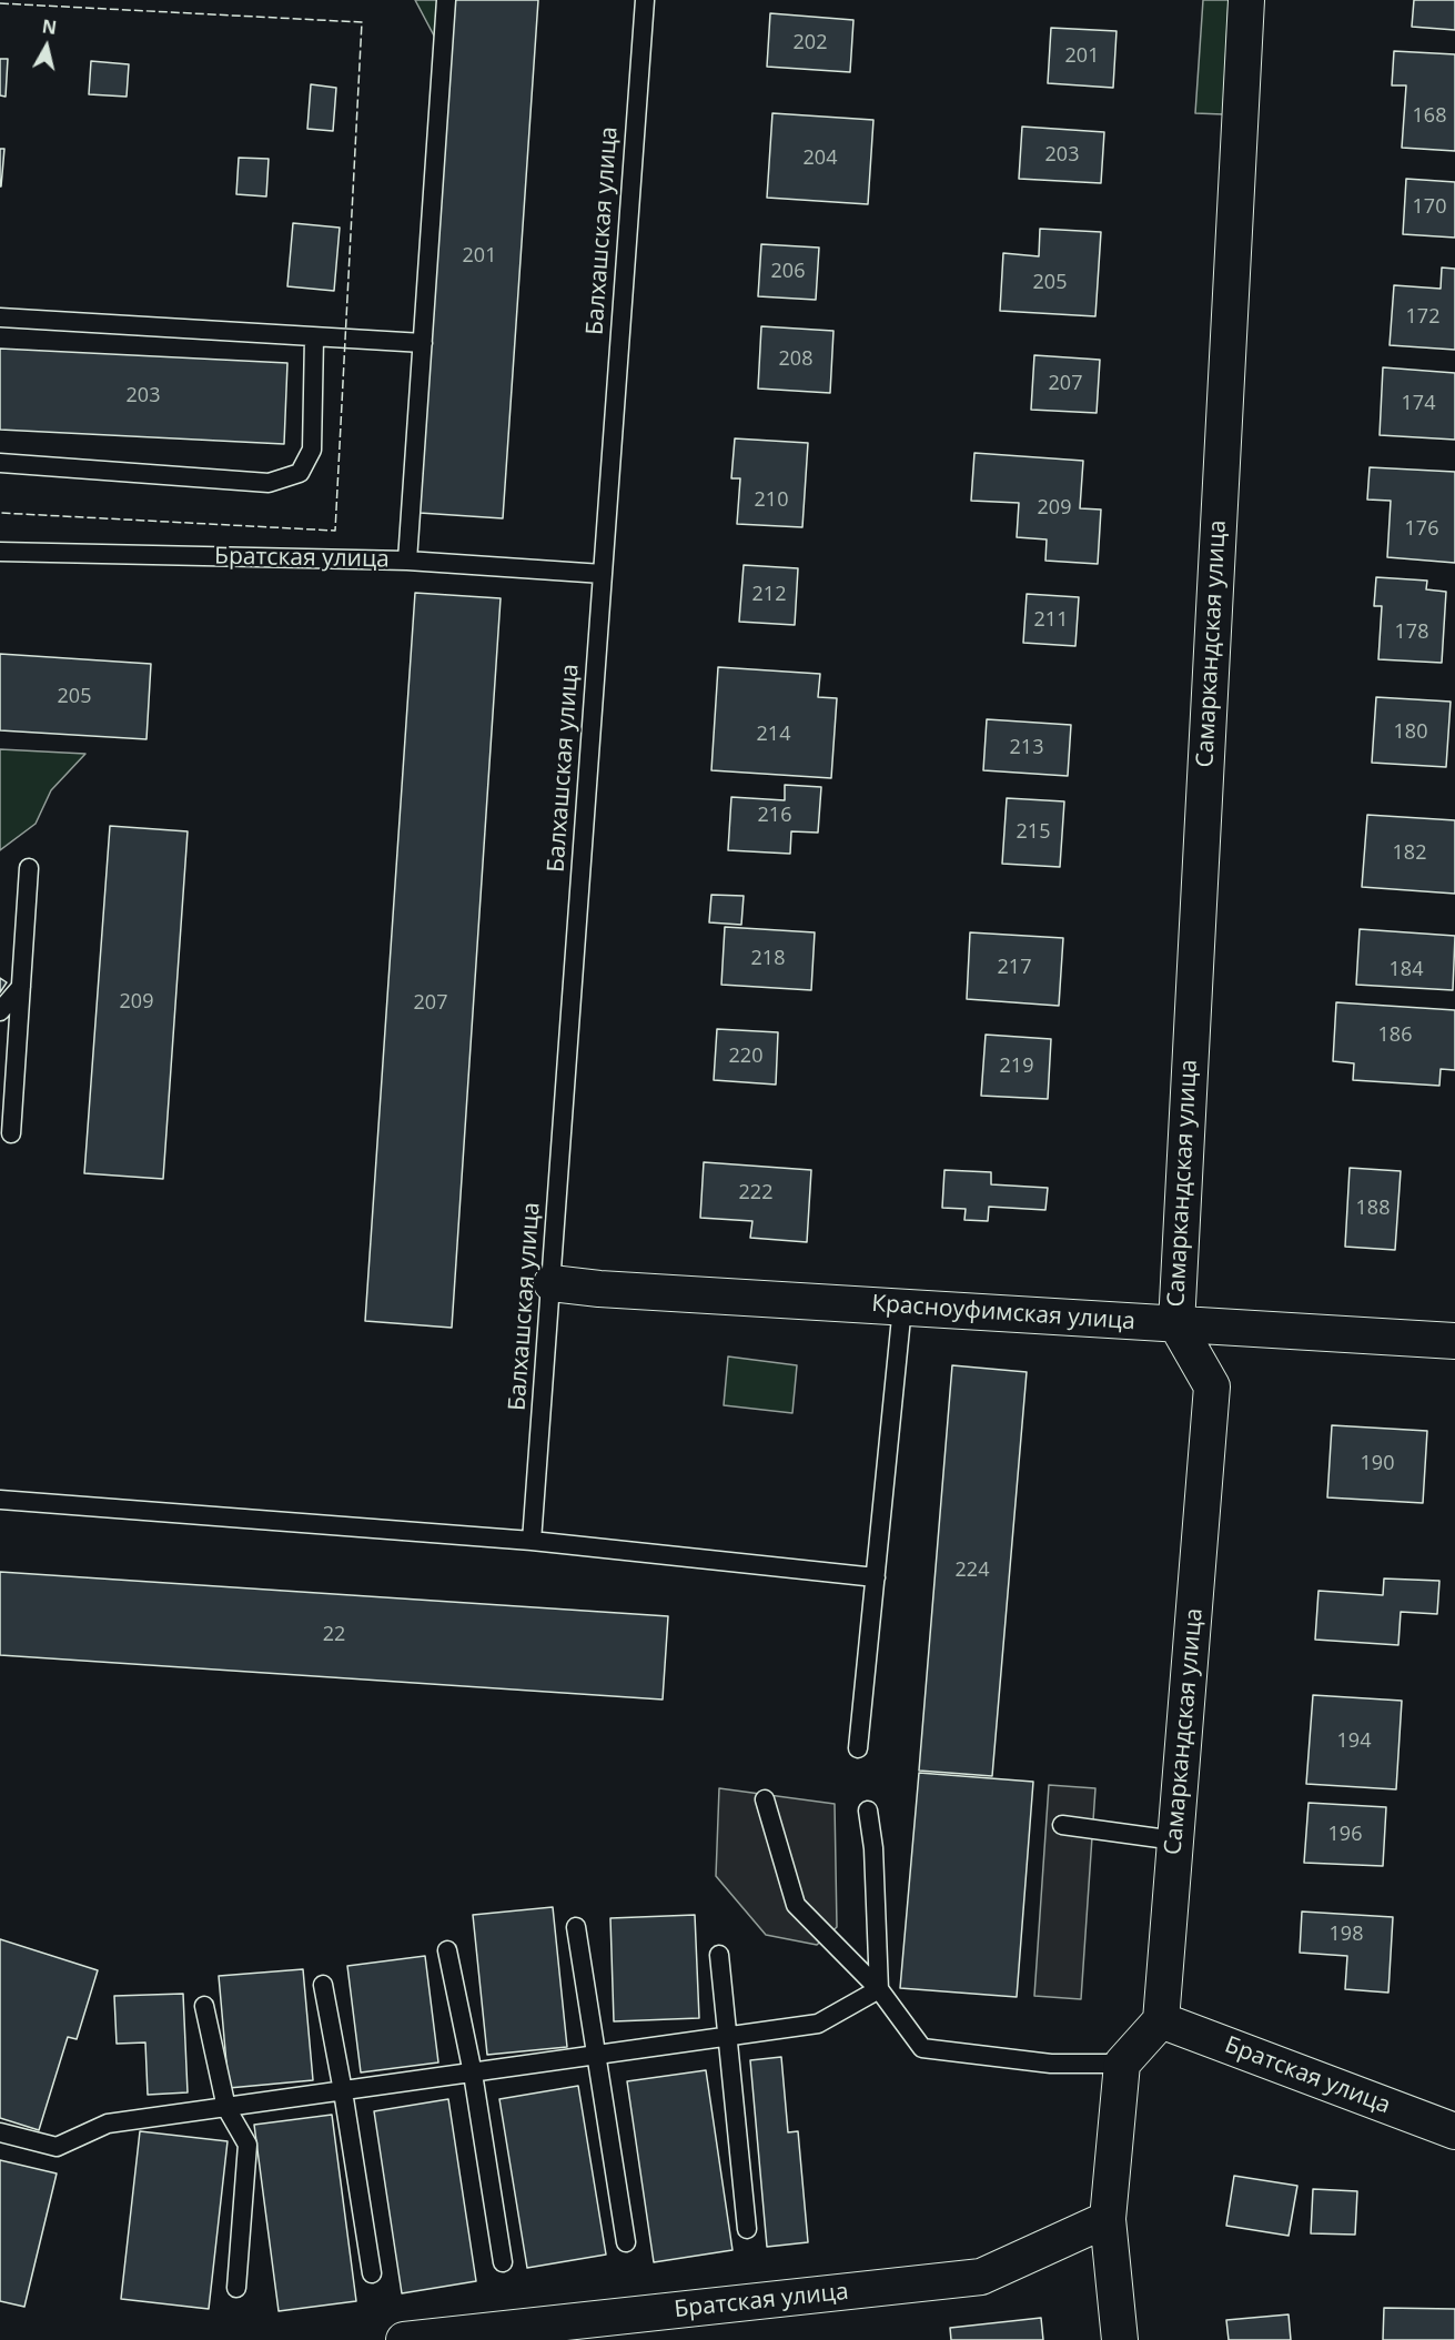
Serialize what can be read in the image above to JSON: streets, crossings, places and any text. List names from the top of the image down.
{
  "streets": {
    "street": ["Братская улица", "Самаркандская улица", "Красноуфимская улица"],
    "lane": ["Балхашская улица"]
  },
  "crossings": [
    ["Балхашская улица", "Братская улица"],
    ["Балхашская улица", "Красноуфимская улица"],
    ["Братская улица", "Самаркандская улица"],
    ["Самаркандская улица", "Красноуфимская улица"]
  ],
  "house_numbers": [
    "202",
    "201",
    "168",
    "203",
    "204",
    "170",
    "201",
    "206",
    "205",
    "172",
    "208",
    "207",
    "203",
    "174",
    "210",
    "209",
    "176",
    "212",
    "211",
    "178",
    "205",
    "180",
    "214",
    "213",
    "216",
    "215",
    "182",
    "218",
    "217",
    "184",
    "209",
    "207",
    "186",
    "220",
    "219",
    "222",
    "188",
    "190",
    "224",
    "22",
    "194",
    "196",
    "198"
  ],
  "north": "top"
}
